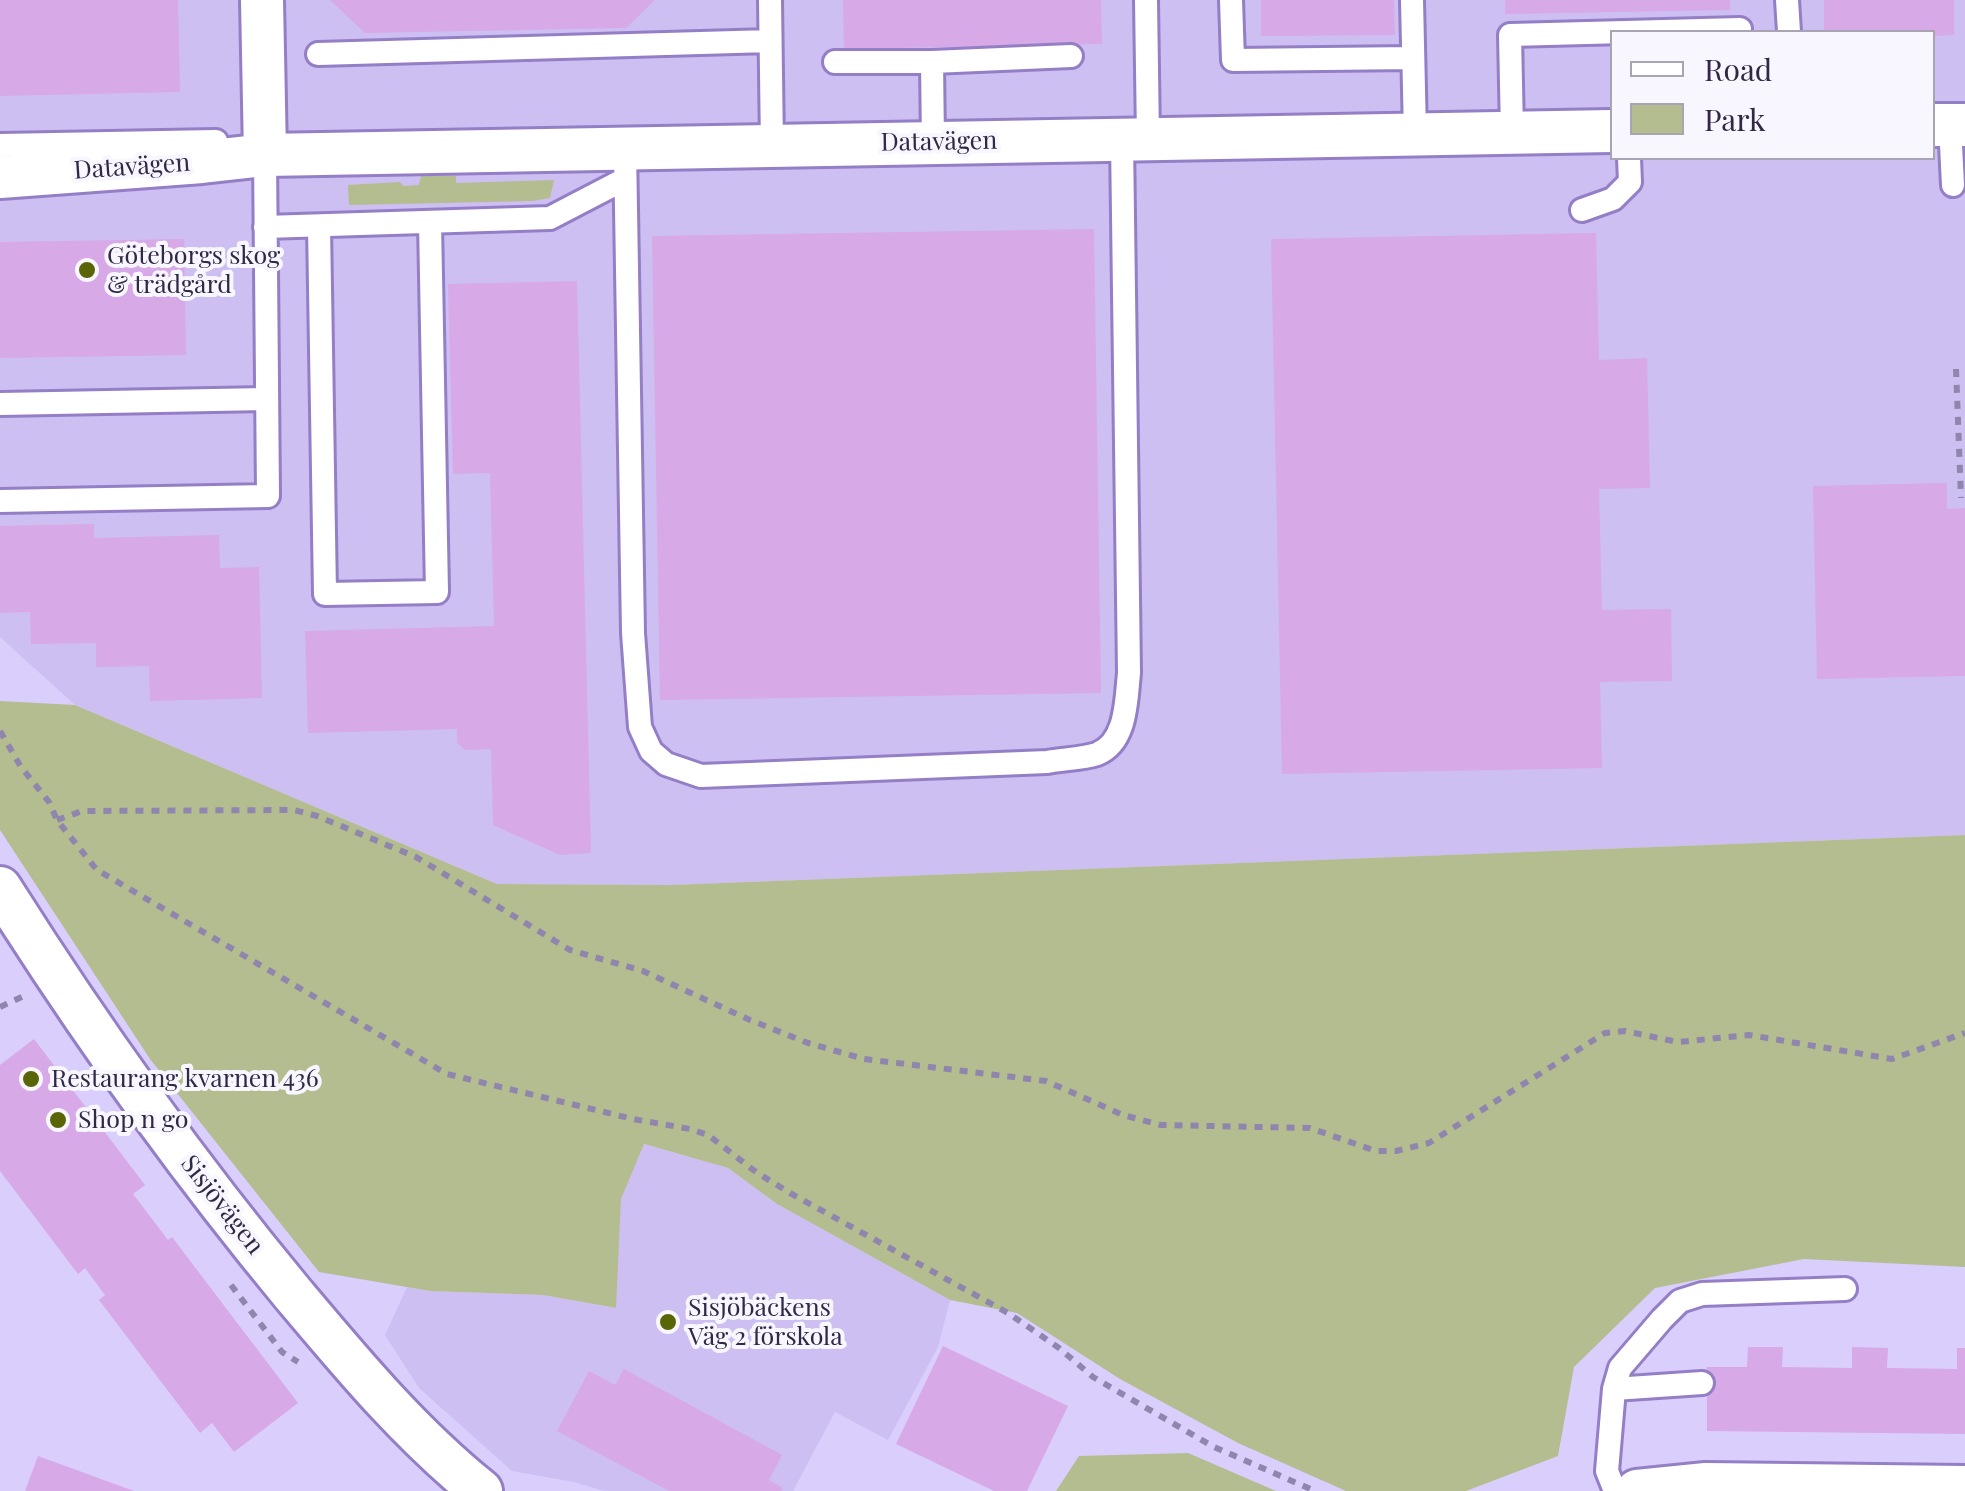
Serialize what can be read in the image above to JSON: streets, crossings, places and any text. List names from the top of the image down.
{
  "streets": {
    "street": ["Datavägen", "Sisjövägen"]
  },
  "places": [
    "Göteborgs skog & trädgård",
    "Restaurang kvarnen 436",
    "Shop n go",
    "Sisjöbäckens Väg 2 förskola"
  ],
  "legend": ["Road", "Park"]
}
